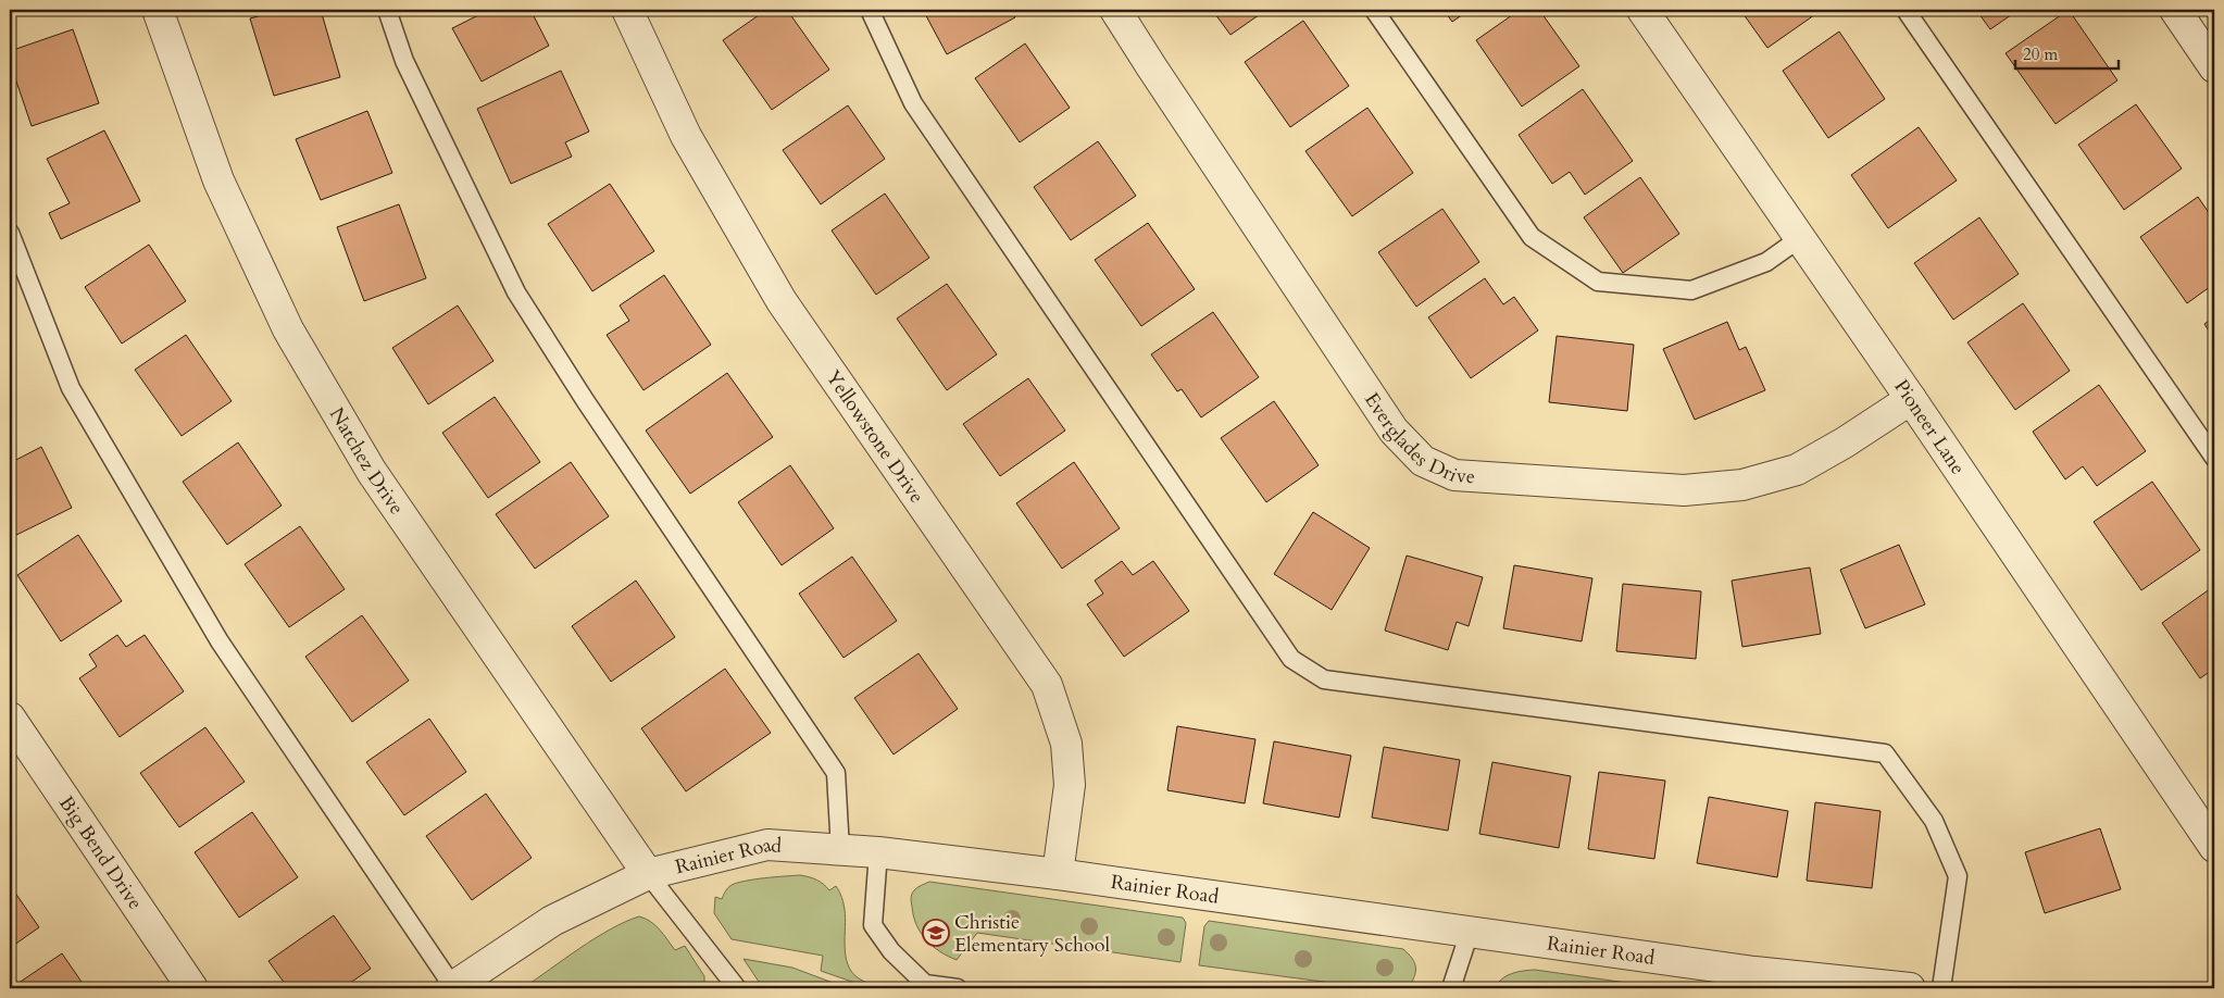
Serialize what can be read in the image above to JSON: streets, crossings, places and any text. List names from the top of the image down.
{
  "streets": {
    "street": [
      "Pioneer Lane",
      "Everglades Drive",
      "Yellowstone Drive",
      "Natchez Drive",
      "Big Bend Drive",
      "Rainier Road"
    ]
  },
  "crossings": [
    ["Pioneer Lane", "Everglades Drive"],
    ["Yellowstone Drive", "Rainier Road"],
    ["Natchez Drive", "Rainier Road"]
  ],
  "places": {
    "school or university": ["Christie Elementary School"]
  },
  "scale_bar": "20 m"
}
